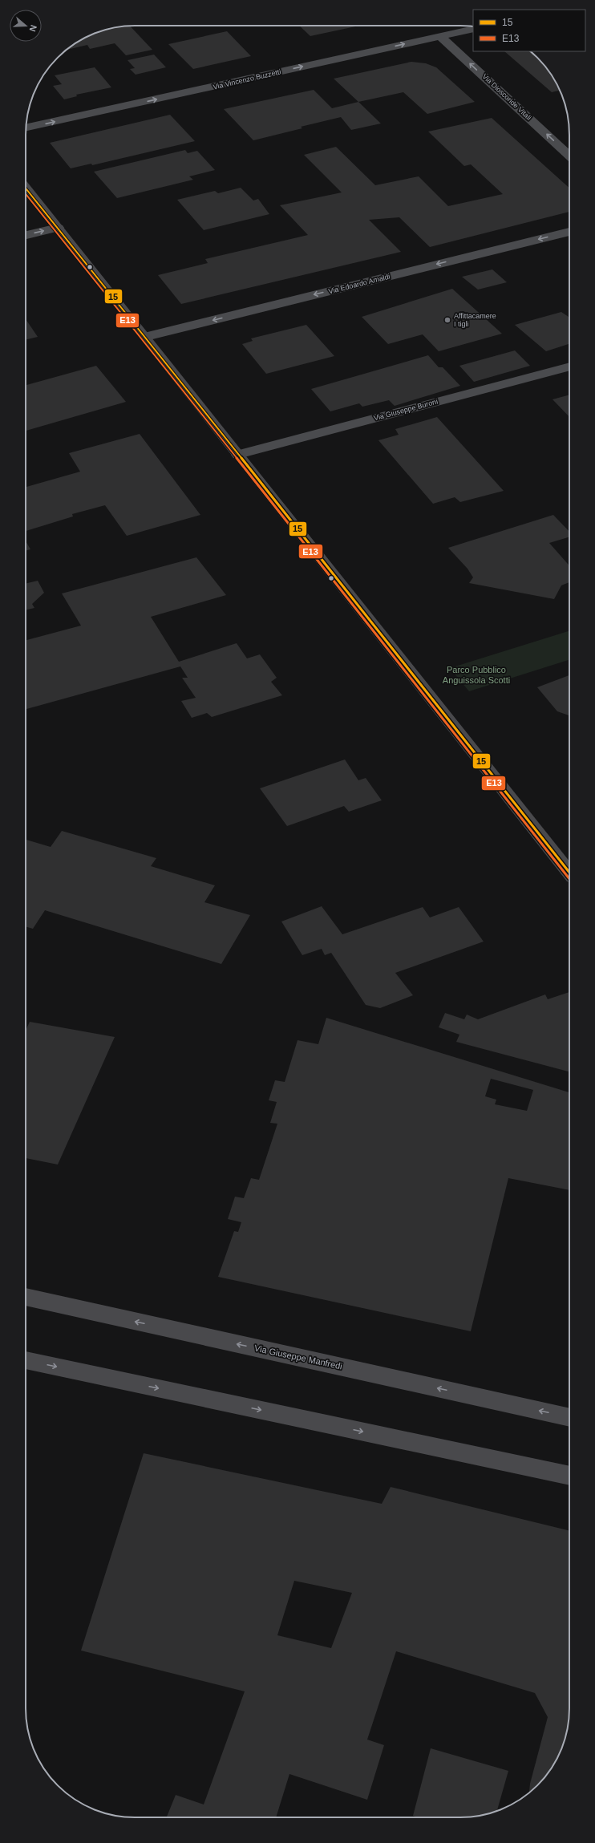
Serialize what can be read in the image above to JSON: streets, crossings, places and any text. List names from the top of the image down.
{
  "streets": {
    "main road": ["Via Giuseppe Manfredi"],
    "street": [
      "Via Vincenzo Buzzetti",
      "Via Dioscoride Vitali",
      "Via Edoardo Amaldi",
      "Via Giuseppe Buroni"
    ]
  },
  "crossings": [
    ["Via Vincenzo Buzzetti", "Via Dioscoride Vitali"]
  ],
  "one_way": ["Via Vincenzo Buzzetti", "Via Dioscoride Vitali", "Via Edoardo Amaldi"],
  "parks": ["Parco Pubblico Anguissola Scotti"],
  "places": ["Affittacamere I tigli"],
  "lines": ["transit line 15", "transit line E13"],
  "legend": ["15", "E13"],
  "north": "right"
}
